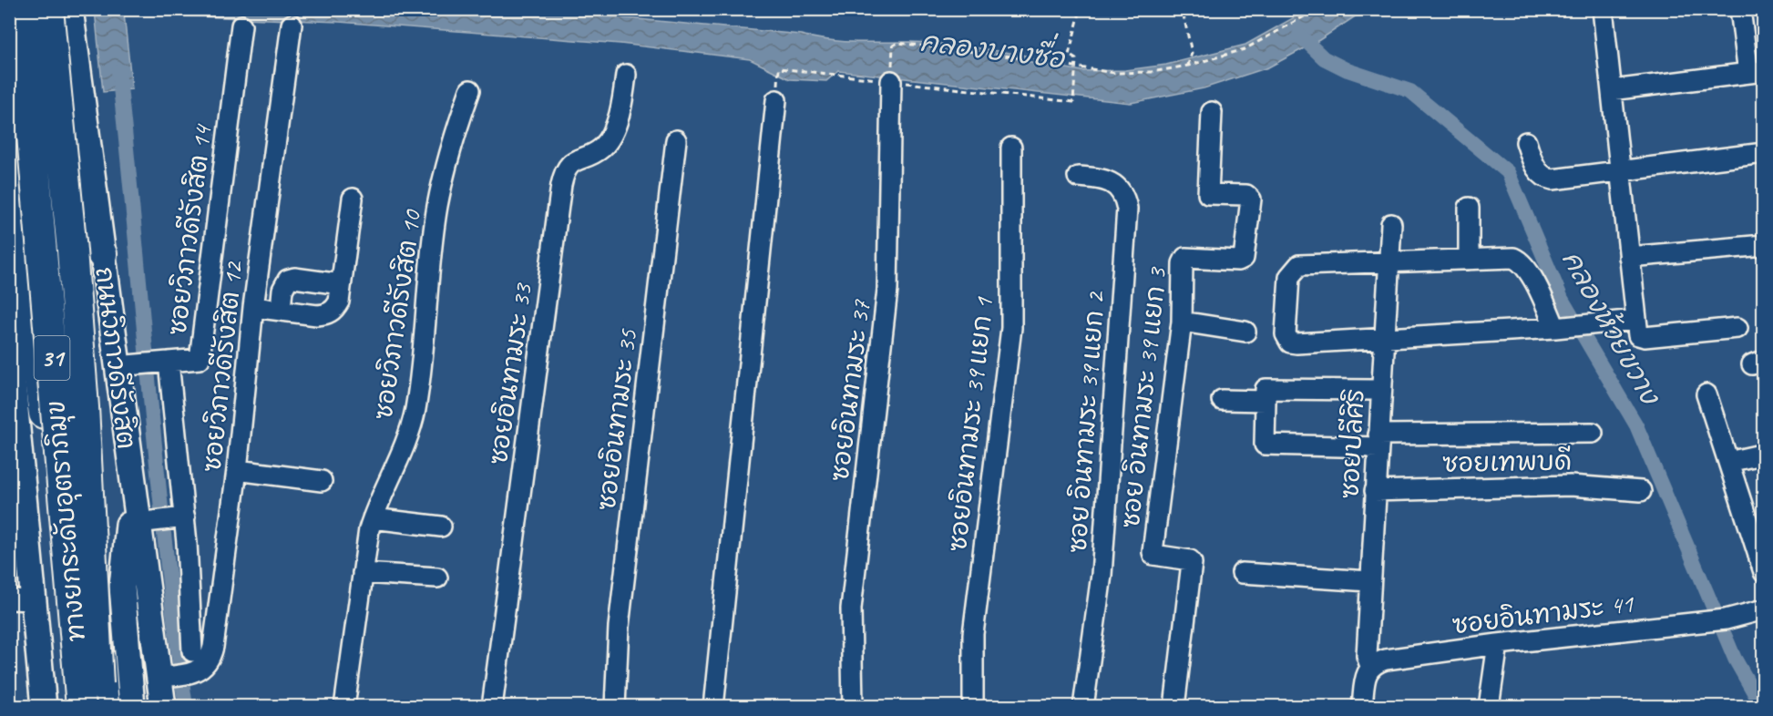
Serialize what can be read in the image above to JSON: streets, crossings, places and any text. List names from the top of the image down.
{
  "streets": {
    "highway": ["31", "ถนนวิภาวดีรังสิต", "ทางยกระดับอุตราภิมุข"],
    "street": [
      "ซอยวิภาวดีรังสิต 14",
      "ซอยวิภาวดีรังสิต 10",
      "ซอยวิภาวดีรังสิต 12",
      "ซอยอินทามระ 33",
      "ซอยอินทามระ 37",
      "ซอย อินทามระ 39 แยก 3",
      "ซอยอินทามระ 35",
      "ซอย อินทามระ 39 แยก 2",
      "ซอยอินทามระ 39 แยก 1",
      "ซอยปลีศิริ",
      "ซอยเทพบดี",
      "ซอยอินทามระ 41"
    ]
  },
  "crossings": [
    ["ซอยวิภาวดีรังสิต 14", "ถนนวิภาวดีรังสิต"],
    ["31", "ถนนวิภาวดีรังสิต"],
    ["31", "ทางยกระดับอุตราภิมุข"],
    ["ถนนวิภาวดีรังสิต", "ซอยวิภาวดีรังสิต 12"],
    ["ถนนวิภาวดีรังสิต", "ทางยกระดับอุตราภิมุข"],
    ["ซอยปลีศิริ", "ซอยเทพบดี"],
    ["ซอยปลีศิริ", "ซอยอินทามระ 41"]
  ],
  "water": ["คลองบางซื่อ", "คลองห้วยขวาง"]
}
